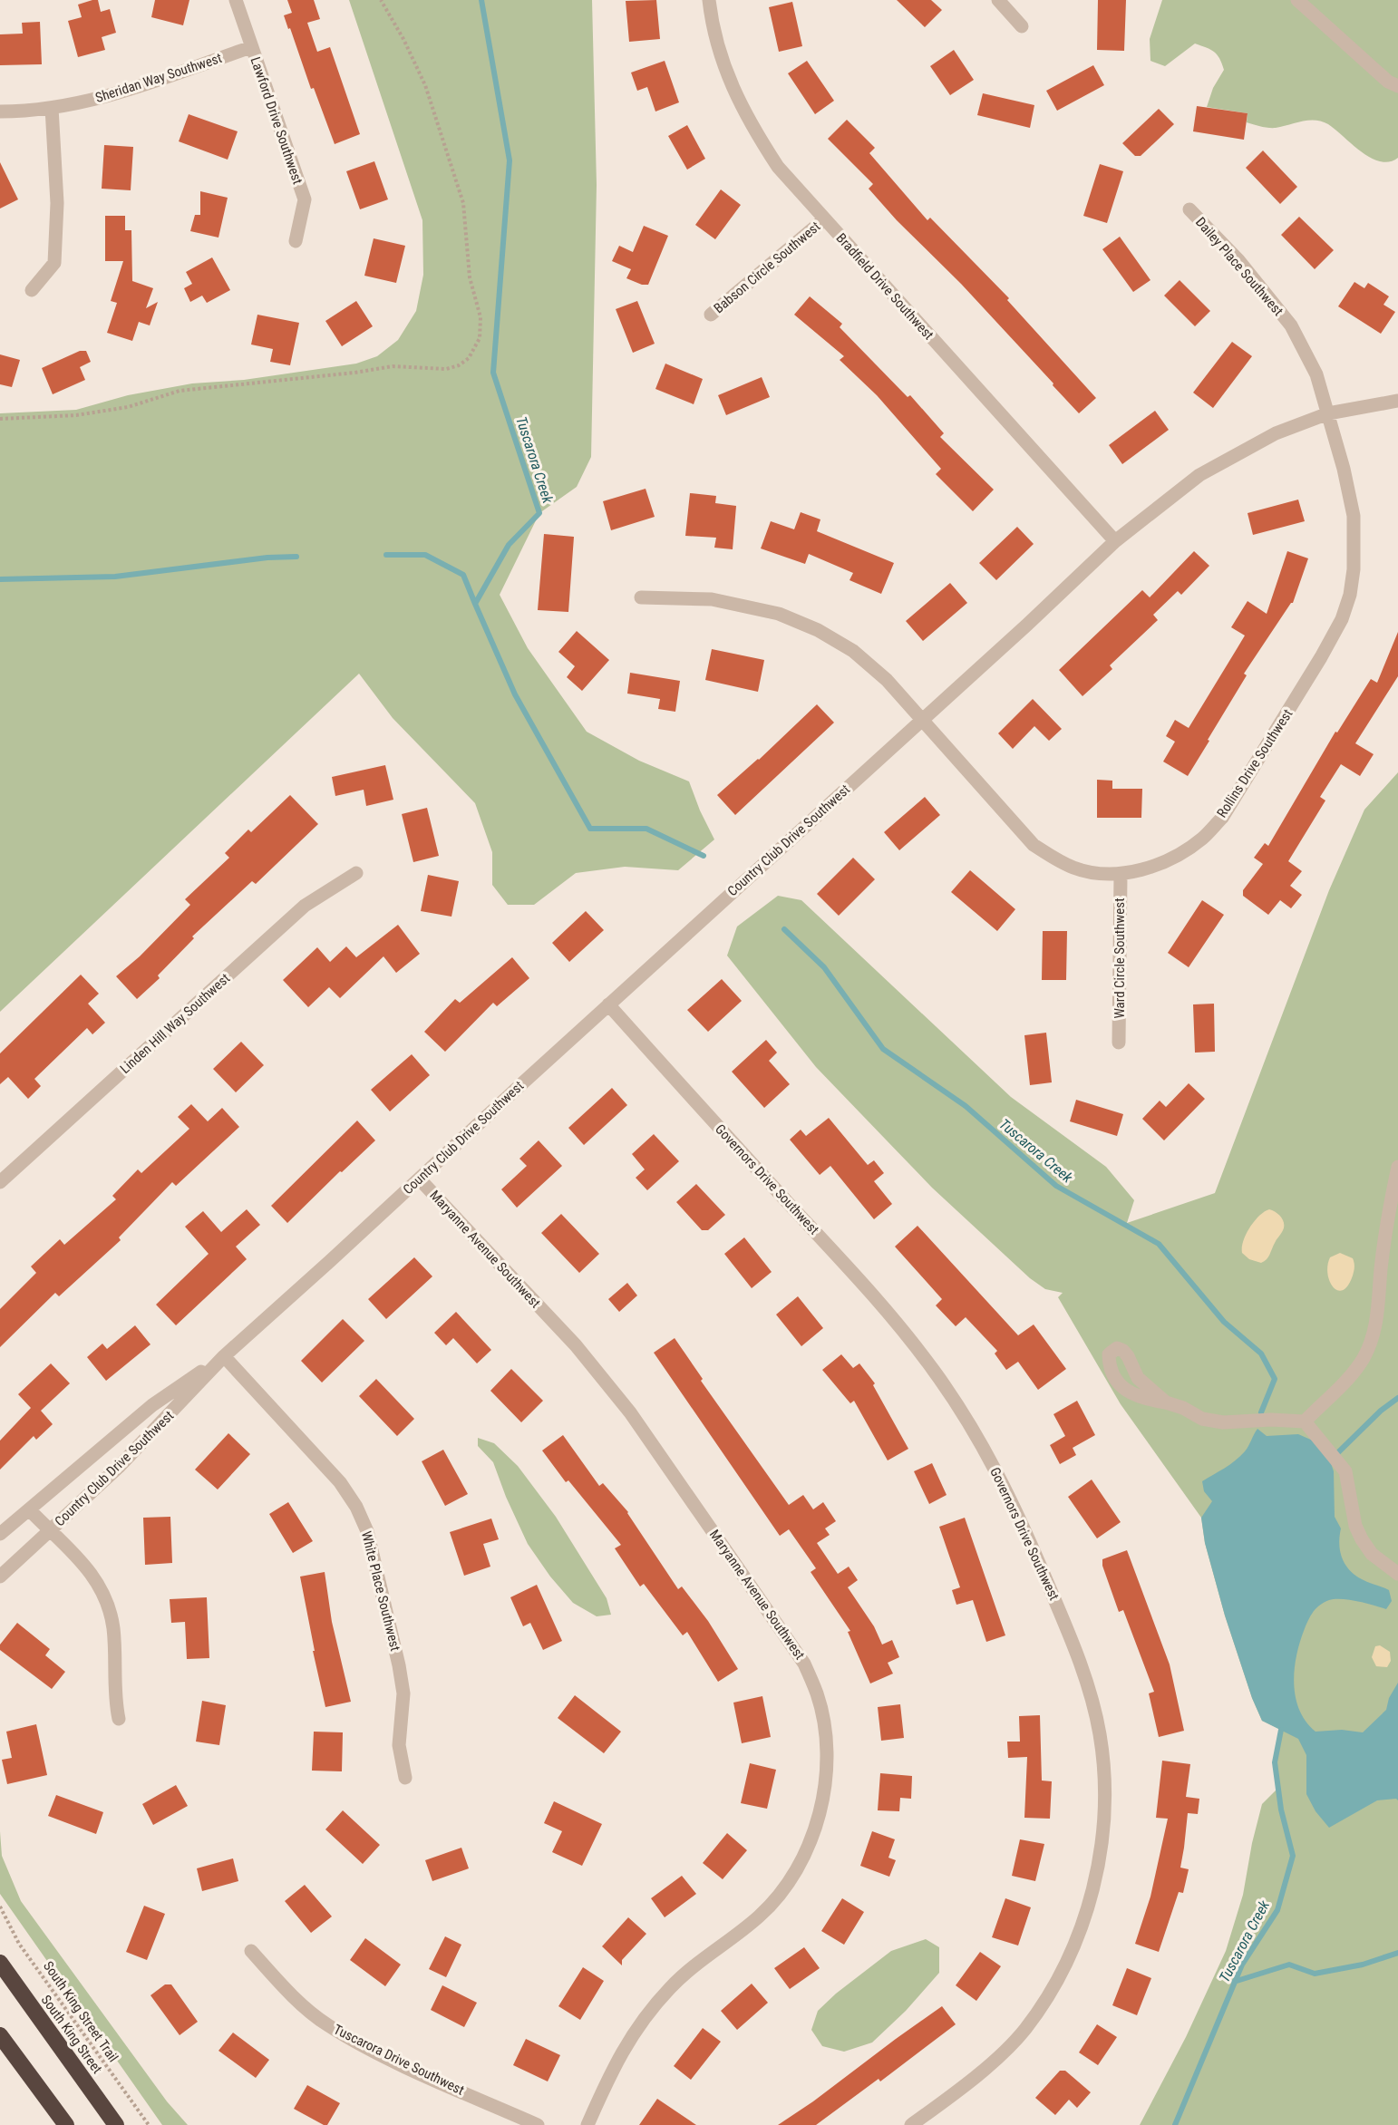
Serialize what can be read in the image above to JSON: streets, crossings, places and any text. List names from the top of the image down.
{
  "streets": {
    "highway": ["South King Street"],
    "street": [
      "Sheridan Way Southwest",
      "Lawford Drive Southwest",
      "Dailey Place Southwest",
      "Babson Circle Southwest",
      "Bradfield Drive Southwest",
      "Rollins Drive Southwest",
      "Country Club Drive Southwest",
      "Ward Circle Southwest",
      "Linden Hill Way Southwest",
      "Governors Drive Southwest",
      "Maryanne Avenue Southwest",
      "White Place Southwest",
      "Tuscarora Drive Southwest"
    ],
    "path": ["South King Street Trail"]
  },
  "crossings": [
    ["Sheridan Way Southwest", "Lawford Drive Southwest"],
    ["Dailey Place Southwest", "Rollins Drive Southwest"],
    ["Dailey Place Southwest", "Country Club Drive Southwest"],
    ["Babson Circle Southwest", "Bradfield Drive Southwest"],
    ["Bradfield Drive Southwest", "Country Club Drive Southwest"],
    ["Rollins Drive Southwest", "Country Club Drive Southwest"],
    ["Rollins Drive Southwest", "Ward Circle Southwest"],
    ["Country Club Drive Southwest", "Governors Drive Southwest"],
    ["Country Club Drive Southwest", "Maryanne Avenue Southwest"],
    ["Country Club Drive Southwest", "White Place Southwest"]
  ],
  "water": ["Tuscarora Creek"]
}
